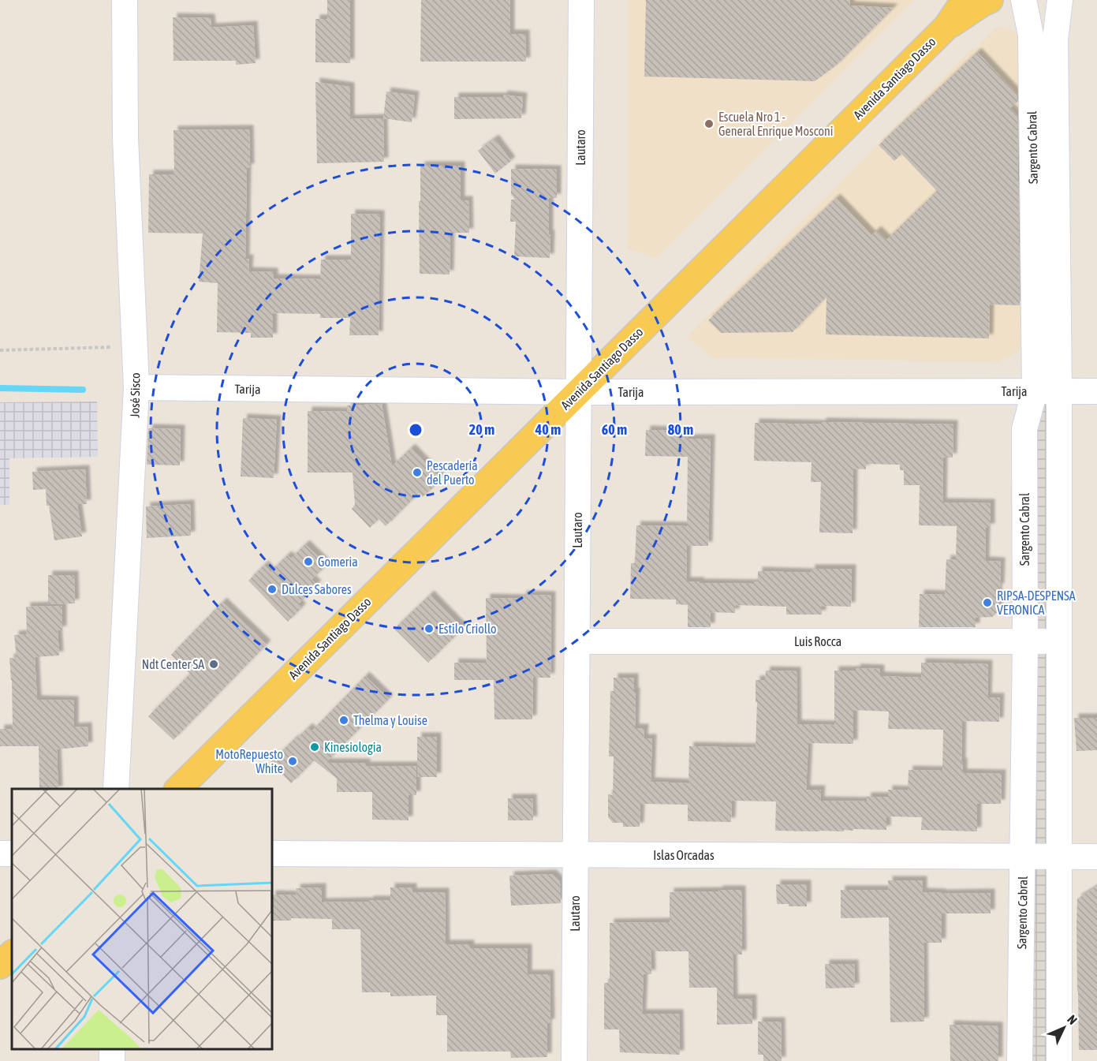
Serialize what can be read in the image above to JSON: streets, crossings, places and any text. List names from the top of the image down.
{
  "streets": {
    "main road": ["Avenida Santiago Dasso"],
    "street": [
      "Lautaro",
      "Sargento Cabral",
      "Tarija",
      "José Sisco",
      "Luis Rocca",
      "Islas Orcadas"
    ]
  },
  "crossings": [
    ["Avenida Santiago Dasso", "Lautaro"],
    ["Avenida Santiago Dasso", "Tarija"],
    ["Lautaro", "Tarija"],
    ["Lautaro", "Luis Rocca"],
    ["Lautaro", "Islas Orcadas"],
    ["Sargento Cabral", "Tarija"],
    ["Sargento Cabral", "Luis Rocca"],
    ["Sargento Cabral", "Islas Orcadas"],
    ["Tarija", "José Sisco"]
  ],
  "places": [
    "Escuela Nro 1 - General Enrique Mosconi",
    "Pescadería del Puerto",
    "Gomeria",
    "Dulces Sabores",
    "RIPSA-DESPENSA VERONICA",
    "Estilo Criollo",
    "Ndt Center SA",
    "Thelma y Louise",
    "Kinesiologia",
    "MotoRepuesto White"
  ],
  "north": "top right",
  "rings": [
    "20 m",
    "40 m",
    "60 m",
    "80 m"
  ]
}
